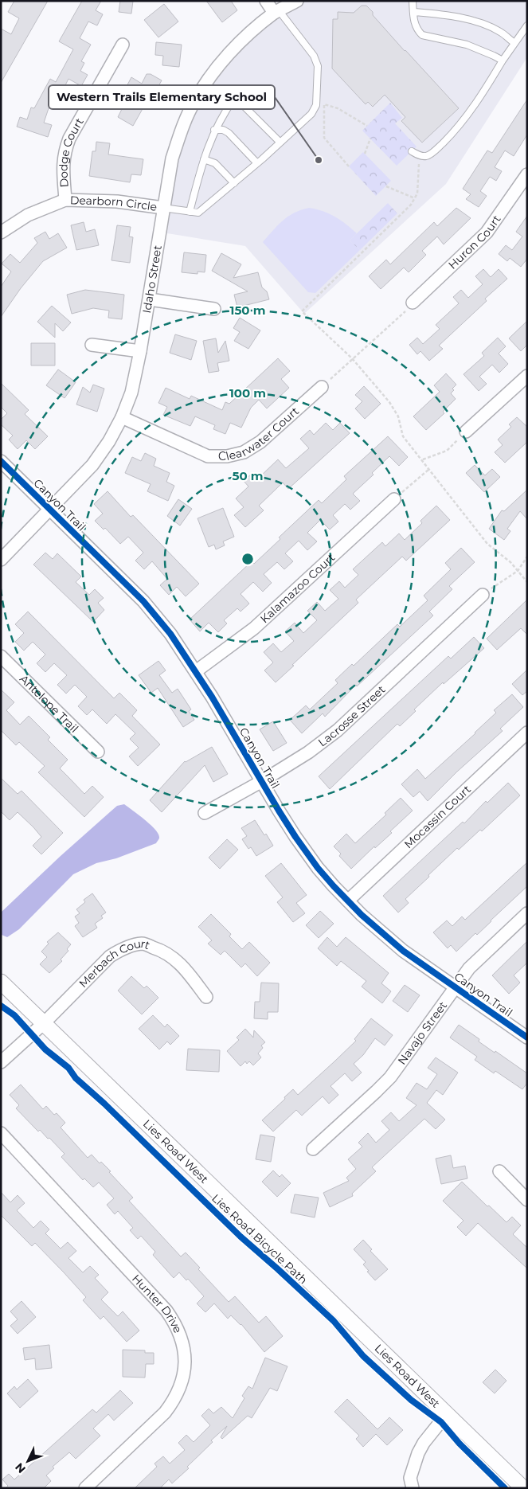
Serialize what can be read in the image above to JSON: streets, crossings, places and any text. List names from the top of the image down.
{
  "streets": {
    "street": [
      "Dodge Court",
      "Dearborn Circle",
      "Huron Court",
      "Idaho Street",
      "Clearwater Court",
      "Canyon Trail",
      "Kalamazoo Court",
      "Antelope Trail",
      "Lacrosse Street",
      "Mocassin Court",
      "Merbach Court",
      "Navajo Street",
      "Lies Road West",
      "Hunter Drive"
    ],
    "cycle path": ["Lies Road Bicycle Path"]
  },
  "crossings": [
    ["Dodge Court", "Dearborn Circle"],
    ["Dearborn Circle", "Idaho Street"],
    ["Idaho Street", "Clearwater Court"],
    ["Idaho Street", "Canyon Trail"],
    ["Canyon Trail", "Kalamazoo Court"],
    ["Canyon Trail", "Lacrosse Street"],
    ["Canyon Trail", "Mocassin Court"],
    ["Canyon Trail", "Navajo Street"],
    ["Merbach Court", "Lies Road West"]
  ],
  "places": ["Western Trails Elementary School"],
  "north": "bottom left",
  "rings": ["150 m", "100 m", "50 m"]
}
